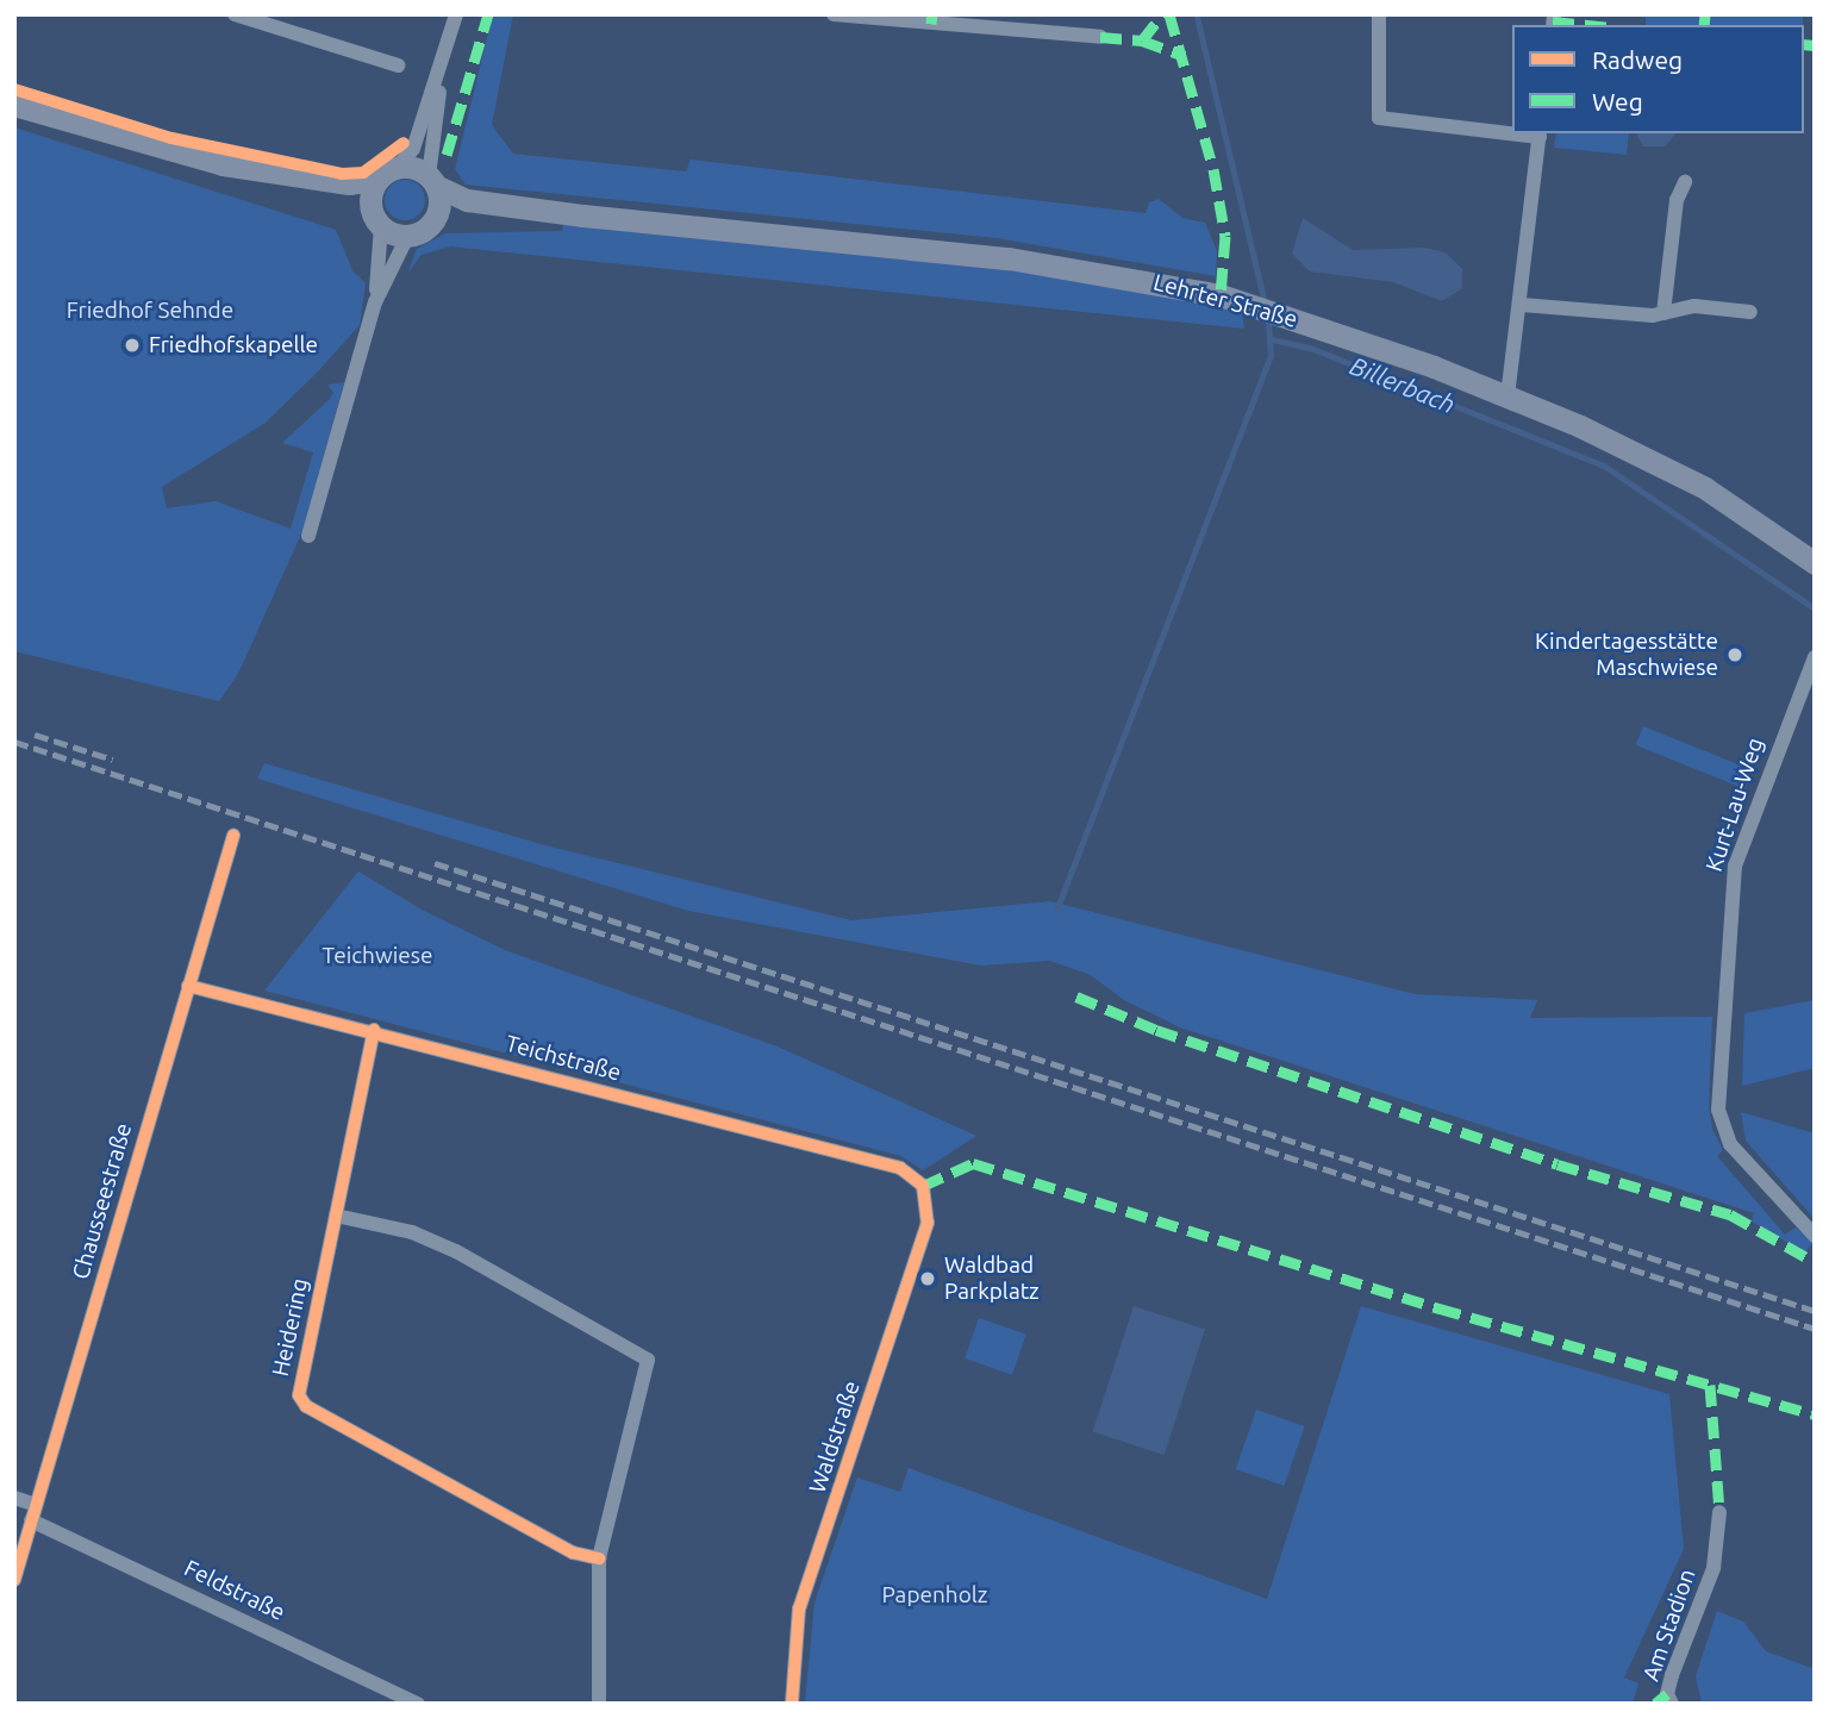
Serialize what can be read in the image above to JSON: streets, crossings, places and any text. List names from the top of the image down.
{
  "streets": {
    "main road": ["Lehrter Straße"],
    "street": [
      "Kurt-Lau-Weg",
      "Teichstraße",
      "Chausseestraße",
      "Heidering",
      "Waldstraße",
      "Feldstraße",
      "Am Stadion"
    ]
  },
  "crossings": [
    ["Teichstraße", "Chausseestraße"],
    ["Teichstraße", "Heidering"],
    ["Teichstraße", "Waldstraße"],
    ["Chausseestraße", "Feldstraße"]
  ],
  "water": ["Billerbach"],
  "parks": ["Friedhof Sehnde", "Teichwiese", "Papenholz"],
  "places": ["Friedhofskapelle", "Kindertagesstätte Maschwiese", "Waldbad Parkplatz"],
  "legend": ["Radweg", "Weg"]
}
